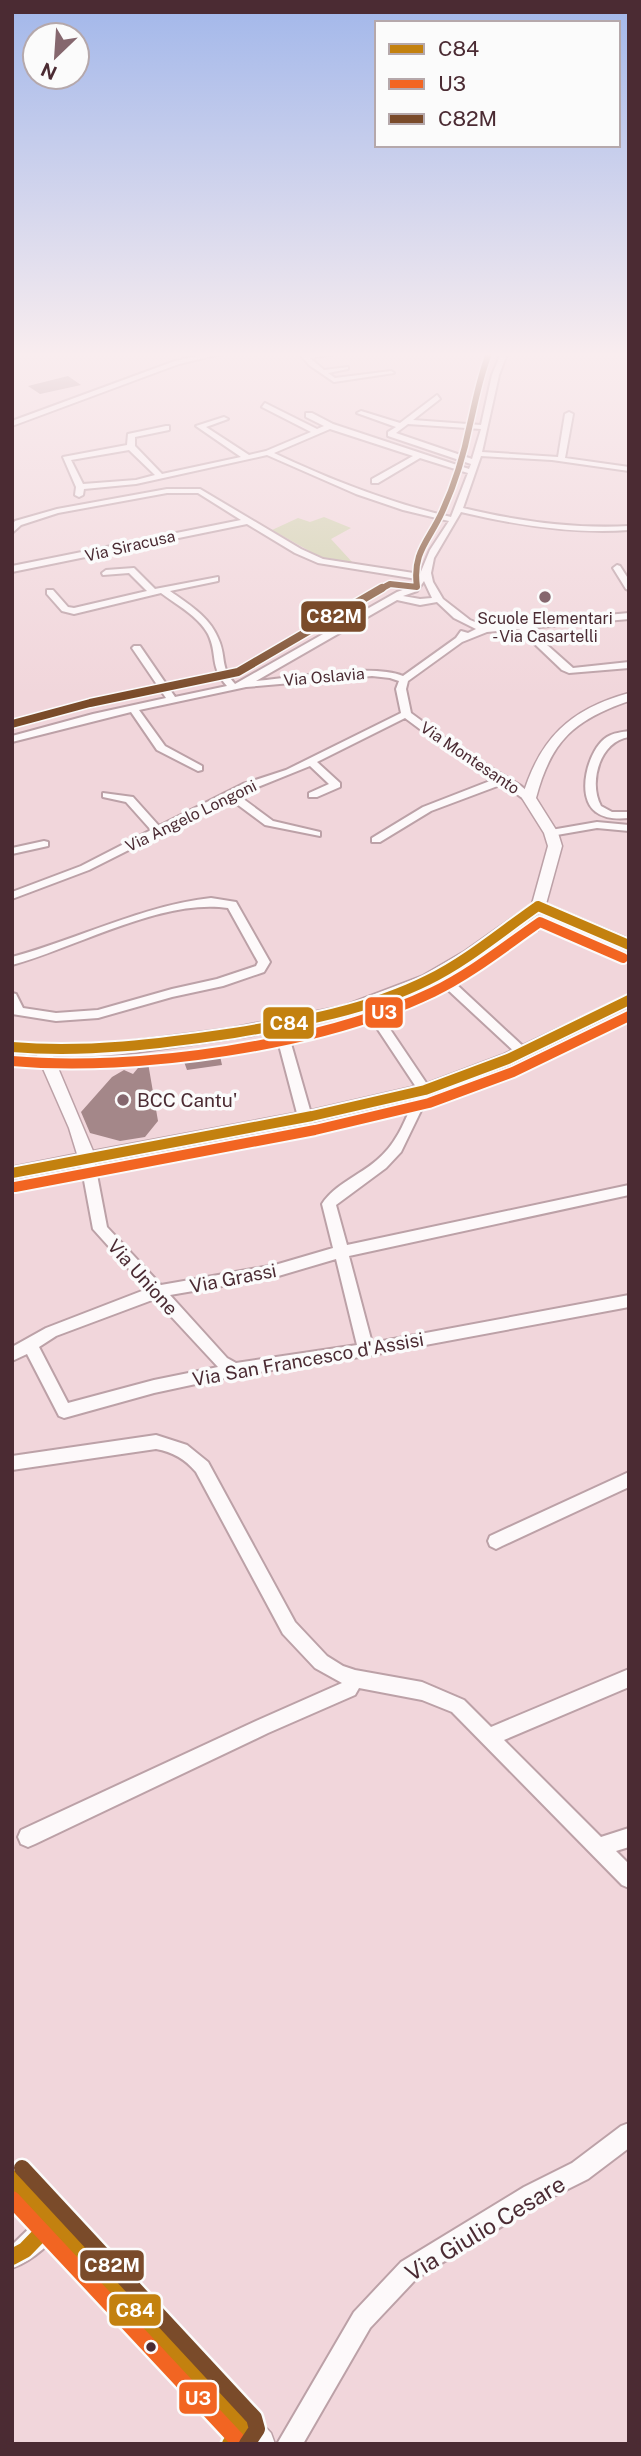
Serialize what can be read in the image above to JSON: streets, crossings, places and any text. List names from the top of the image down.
{
  "streets": {
    "main road": ["Via Unione"],
    "street": [
      "Via Siracusa",
      "Via Oslavia",
      "Via Montesanto",
      "Via Angelo Longoni",
      "Via Grassi",
      "Via San Francesco d'Assisi",
      "Via Giulio Cesare"
    ]
  },
  "crossings": [
    ["Via Oslavia", "Via Montesanto"],
    ["Via Montesanto", "Via Angelo Longoni"],
    ["Via Unione", "Via Grassi"],
    ["Via Unione", "Via San Francesco d'Assisi"],
    ["Via Grassi", "Via San Francesco d'Assisi"]
  ],
  "places": ["Scuole Elementari - Via Casartelli", "BCC Cantu'"],
  "lines": ["transit line C82M", "transit line C84", "transit line U3"],
  "legend": ["C84", "U3", "C82M"],
  "north": "bottom left"
}
